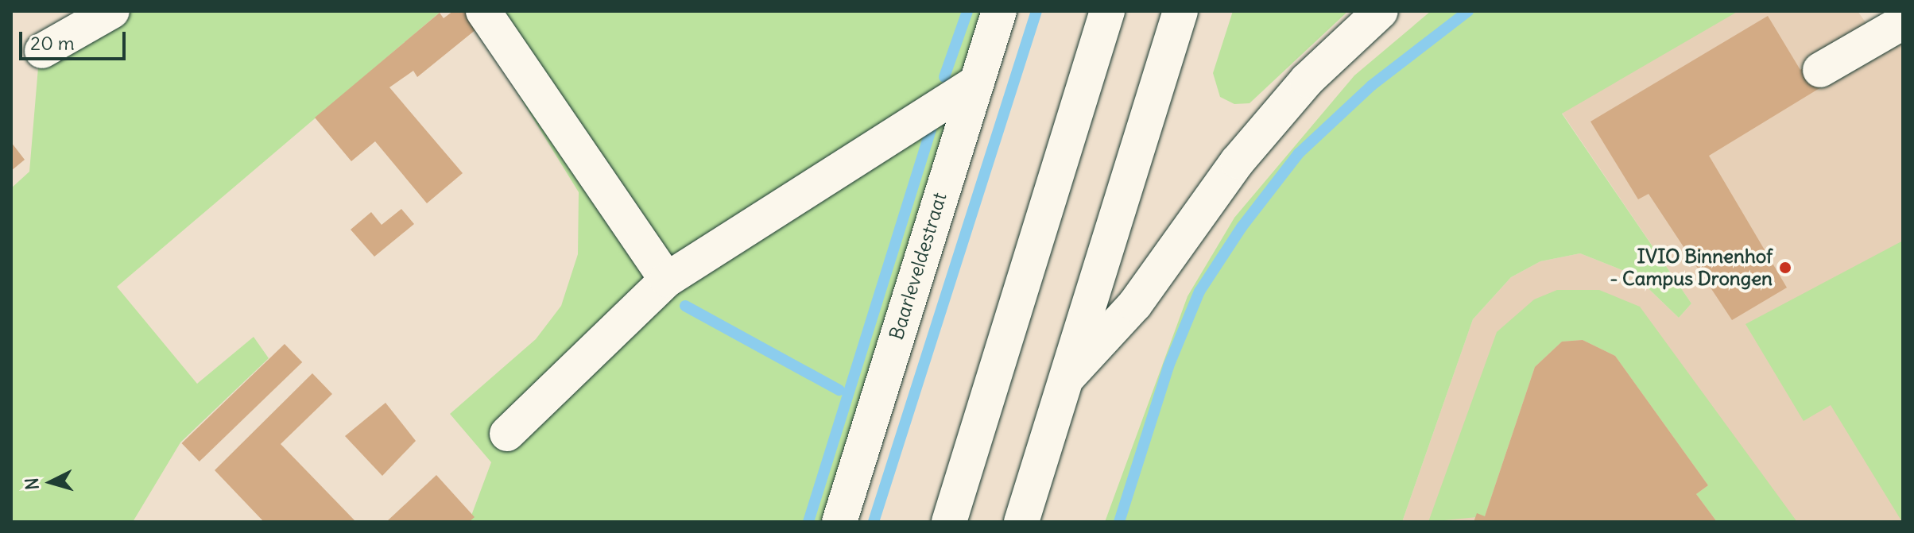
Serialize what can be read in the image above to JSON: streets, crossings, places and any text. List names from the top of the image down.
{
  "streets": {
    "main road": ["Baarleveldestraat"]
  },
  "places": ["IVIO Binnenhof - Campus Drongen"],
  "scale_bar": "20 m",
  "north": "left"
}
